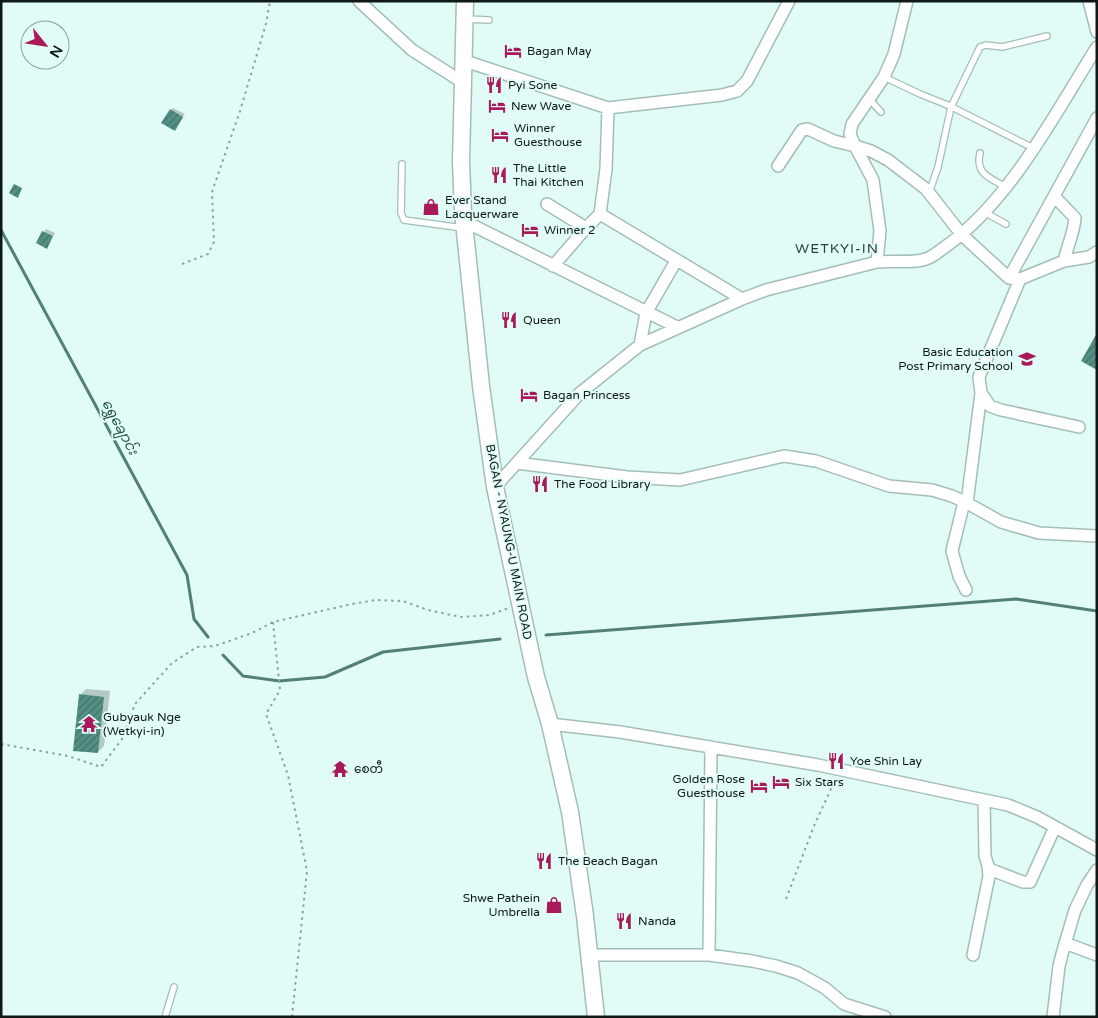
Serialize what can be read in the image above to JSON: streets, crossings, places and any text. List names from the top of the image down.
{
  "streets": {
    "main road": ["BAGAN - NYAUNG-U MAIN ROAD"]
  },
  "districts": ["WETKYI-IN"],
  "water": ["ရွှေချောင်း"],
  "places": {
    "hotel": [
      "Bagan May",
      "New Wave",
      "Winner Guesthouse",
      "Winner 2",
      "Bagan Princess",
      "Six Stars",
      "Golden Rose Guesthouse"
    ],
    "restaurant": [
      "Pyi Sone",
      "The Little Thai Kitchen",
      "Queen",
      "The Food Library",
      "Yoe Shin Lay",
      "The Beach Bagan",
      "Nanda"
    ],
    "shop": ["Ever Stand Lacquerware", "Shwe Pathein Umbrella"],
    "school or university": ["Basic Education Post Primary School"],
    "temple": ["Gubyauk Nge (Wetkyi-in)", "စေတီ"]
  },
  "north": "bottom right"
}
